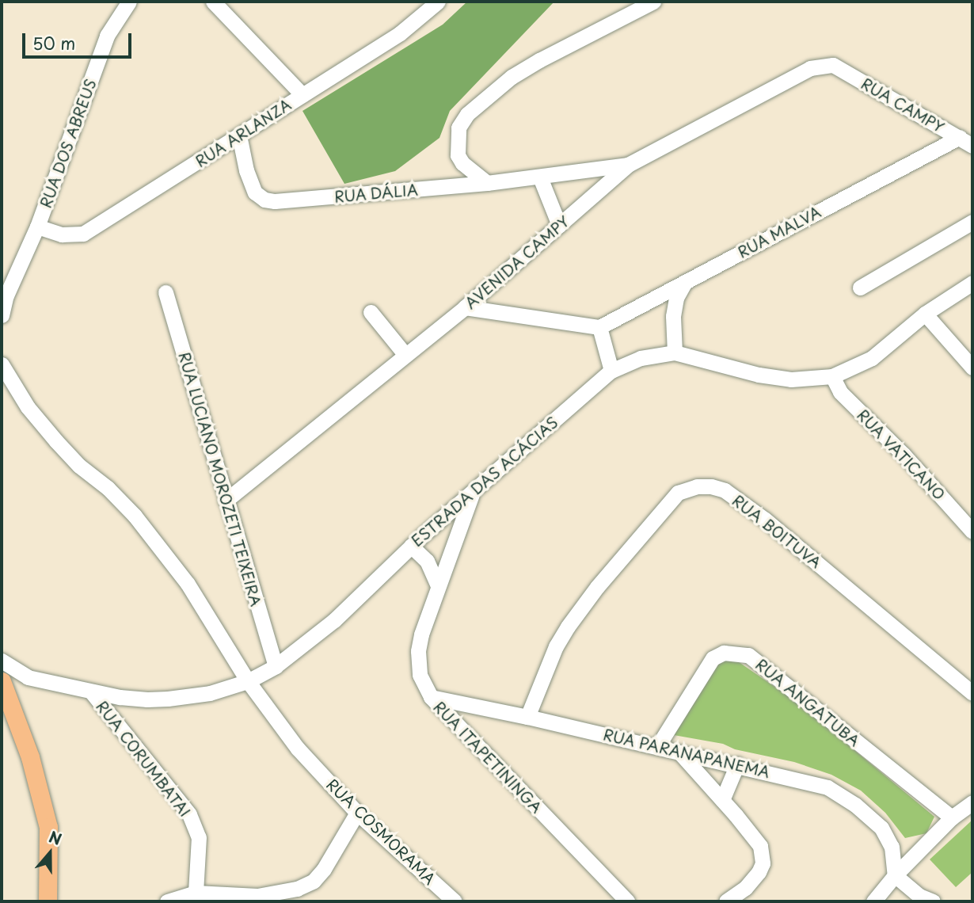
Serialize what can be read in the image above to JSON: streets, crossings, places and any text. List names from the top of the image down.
{
  "streets": {
    "street": [
      "RUA CAMPY",
      "RUA ARLANZA",
      "RUA DOS ABREUS",
      "RUA DÁLIA",
      "RUA MALVA",
      "AVENIDA CAMPY",
      "RUA VATICANO",
      "RUA LUCIANO MOROZETI TEIXEIRA",
      "ESTRADA DAS ACÁCIAS",
      "RUA BOITUVA",
      "RUA ANGATUBA",
      "RUA PARANAPANEMA",
      "RUA ITAPETININGA",
      "RUA CORUMBATAI",
      "RUA COSMORAMA"
    ]
  },
  "crossings": [
    ["RUA CAMPY", "RUA MALVA"],
    ["RUA CAMPY", "AVENIDA CAMPY"],
    ["RUA ARLANZA", "RUA DOS ABREUS"],
    ["RUA ARLANZA", "RUA DÁLIA"],
    ["RUA DÁLIA", "AVENIDA CAMPY"],
    ["AVENIDA CAMPY", "RUA LUCIANO MOROZETI TEIXEIRA"],
    ["RUA VATICANO", "ESTRADA DAS ACÁCIAS"],
    ["RUA LUCIANO MOROZETI TEIXEIRA", "ESTRADA DAS ACÁCIAS"],
    ["ESTRADA DAS ACÁCIAS", "RUA ITAPETININGA"],
    ["ESTRADA DAS ACÁCIAS", "RUA CORUMBATAI"],
    ["ESTRADA DAS ACÁCIAS", "RUA COSMORAMA"],
    ["RUA BOITUVA", "RUA PARANAPANEMA"],
    ["RUA ANGATUBA", "RUA PARANAPANEMA"],
    ["RUA PARANAPANEMA", "RUA ITAPETININGA"]
  ],
  "scale_bar": "50 m",
  "north": "top"
}
